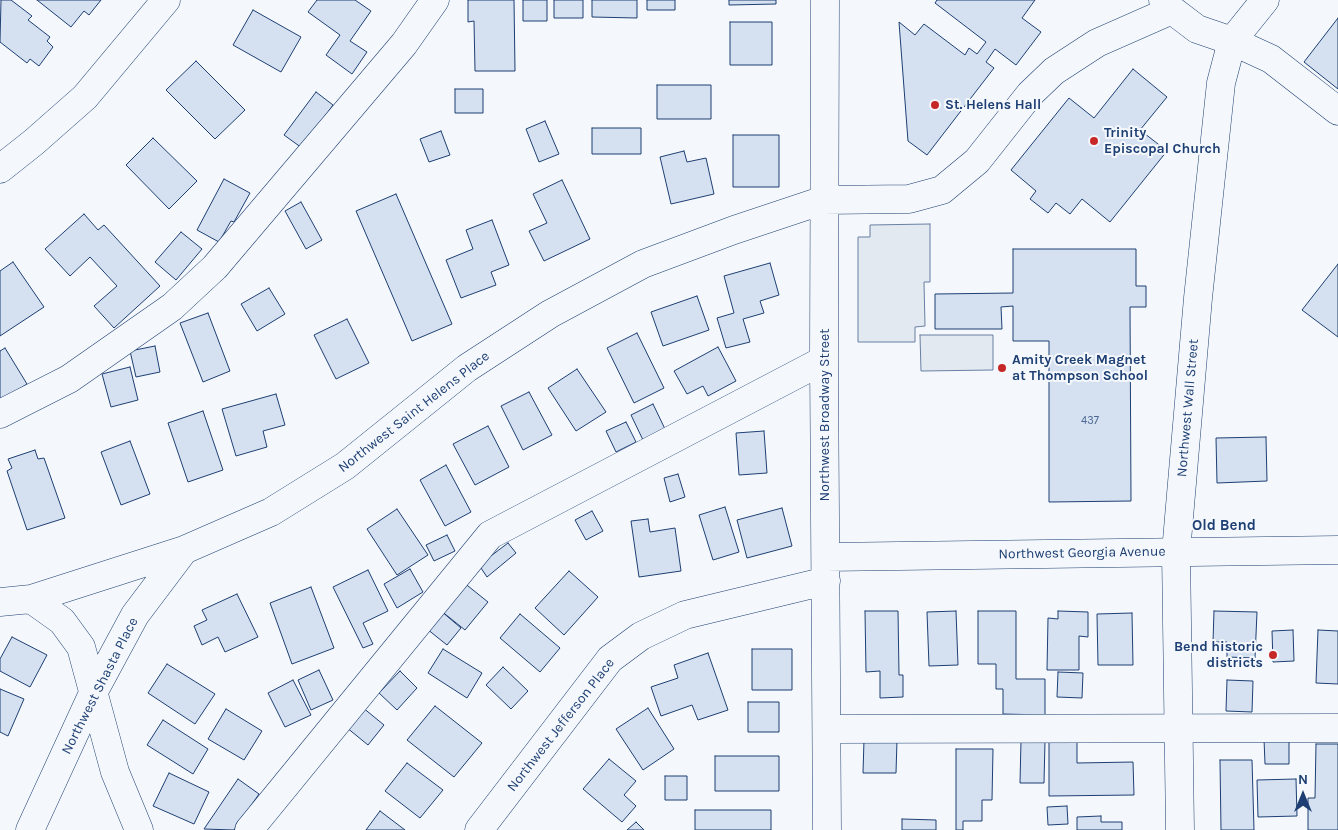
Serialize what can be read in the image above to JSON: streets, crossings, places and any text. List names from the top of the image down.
{
  "streets": {
    "street": [
      "Northwest Wall Street",
      "Northwest Saint Helens Place",
      "Northwest Broadway Street",
      "Northwest Georgia Avenue",
      "Northwest Shasta Place",
      "Northwest Jefferson Place"
    ]
  },
  "crossings": [
    ["Northwest Wall Street", "Northwest Georgia Avenue"],
    ["Northwest Saint Helens Place", "Northwest Broadway Street"],
    ["Northwest Saint Helens Place", "Northwest Shasta Place"],
    ["Northwest Broadway Street", "Northwest Georgia Avenue"],
    ["Northwest Broadway Street", "Northwest Jefferson Place"],
    ["Northwest Georgia Avenue", "Northwest Jefferson Place"]
  ],
  "districts": ["Old Bend"],
  "places": [
    "St. Helens Hall",
    "Trinity Episcopal Church",
    "Amity Creek Magnet at Thompson School",
    "Bend historic districts"
  ],
  "house_numbers": ["437"],
  "north": "top"
}
